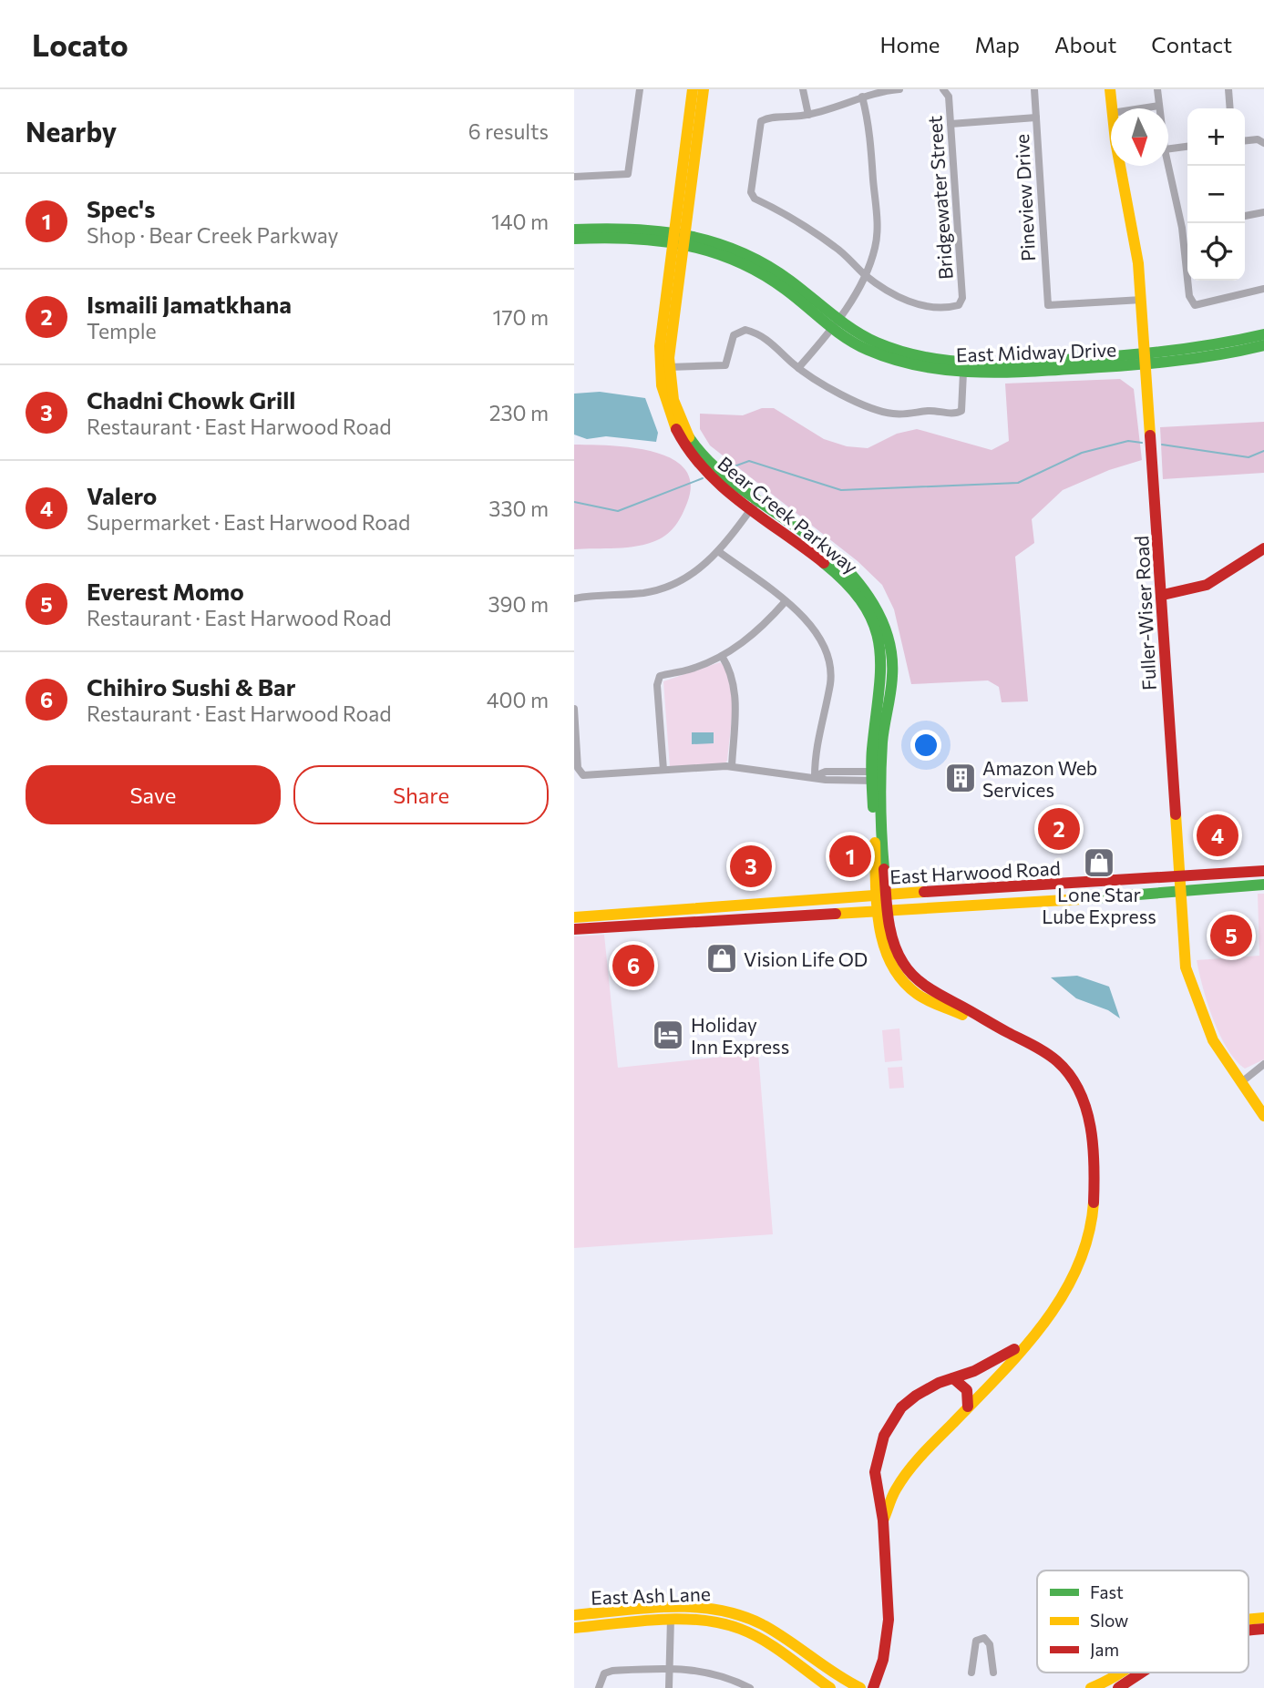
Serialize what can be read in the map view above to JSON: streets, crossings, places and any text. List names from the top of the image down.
{
  "streets": {
    "street": [
      "Bridgewater Street",
      "Pineview Drive",
      "East Midway Drive",
      "Bear Creek Parkway",
      "Fuller-Wiser Road",
      "East Harwood Road",
      "East Ash Lane"
    ]
  },
  "crossings": [
    ["Pineview Drive", "Fuller-Wiser Road"],
    ["East Midway Drive", "Bear Creek Parkway"],
    ["East Midway Drive", "Fuller-Wiser Road"],
    ["Bear Creek Parkway", "East Harwood Road"],
    ["Fuller-Wiser Road", "East Harwood Road"]
  ],
  "places": {
    "building": ["Amazon Web Services"],
    "shop": ["Lone Star Lube Express", "Vision Life OD"],
    "hotel": ["Holiday Inn Express"]
  },
  "legend": ["Fast", "Slow", "Jam"],
  "north": "bottom",
  "page": {
    "header": "Locato",
    "nav": [
      "Home",
      "Map",
      "About",
      "Contact"
    ],
    "heading": ["Nearby", "6 results"],
    "map_buttons": ["+", "−"],
    "list": [
      {
        "mark": "1",
        "name": "Spec's",
        "note": "Shop · Bear Creek Parkway",
        "value": "140 m"
      },
      {
        "mark": "2",
        "name": "Ismaili Jamatkhana",
        "note": "Temple",
        "value": "170 m"
      },
      {
        "mark": "3",
        "name": "Chadni Chowk Grill",
        "note": "Restaurant · East Harwood Road",
        "value": "230 m"
      },
      {
        "mark": "4",
        "name": "Valero",
        "note": "Supermarket · East Harwood Road",
        "value": "330 m"
      },
      {
        "mark": "5",
        "name": "Everest Momo",
        "note": "Restaurant · East Harwood Road",
        "value": "390 m"
      },
      {
        "mark": "6",
        "name": "Chihiro Sushi & Bar",
        "note": "Restaurant · East Harwood Road",
        "value": "400 m"
      }
    ],
    "buttons": ["Save", "Share"],
    "pins": [
      "2",
      "4",
      "1",
      "3",
      "5",
      "6"
    ]
  }
}
